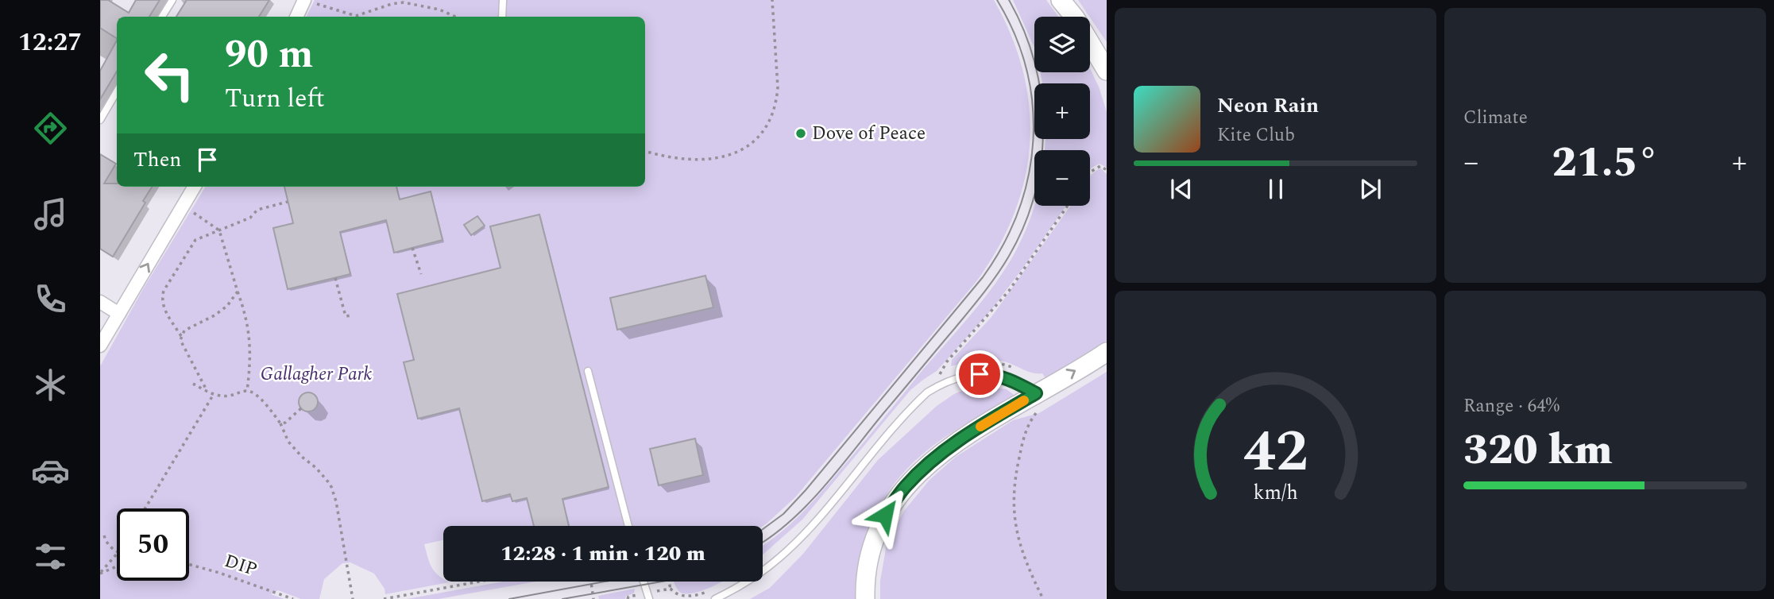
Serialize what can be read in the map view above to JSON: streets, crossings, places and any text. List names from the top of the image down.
{
  "streets": {
    "path": ["DIP"]
  },
  "parks": ["Gallagher Park"],
  "places": ["Dove of Peace"],
  "page": {
    "tabs": "12:27",
    "tile": [
      "Climate",
      ["Range · 64%", "320 km"]
    ],
    "map_buttons": ["+", "−"],
    "turn": ["90 m", "Turn left"],
    "song": ["Neon Rain", "Kite Club"],
    "then": "Then",
    "heat": ["−", "21.5°", "+"],
    "limit": "50",
    "trip": "12:28 · 1 min · 120 m",
    "gauge": ["42", "km/h"]
  }
}
